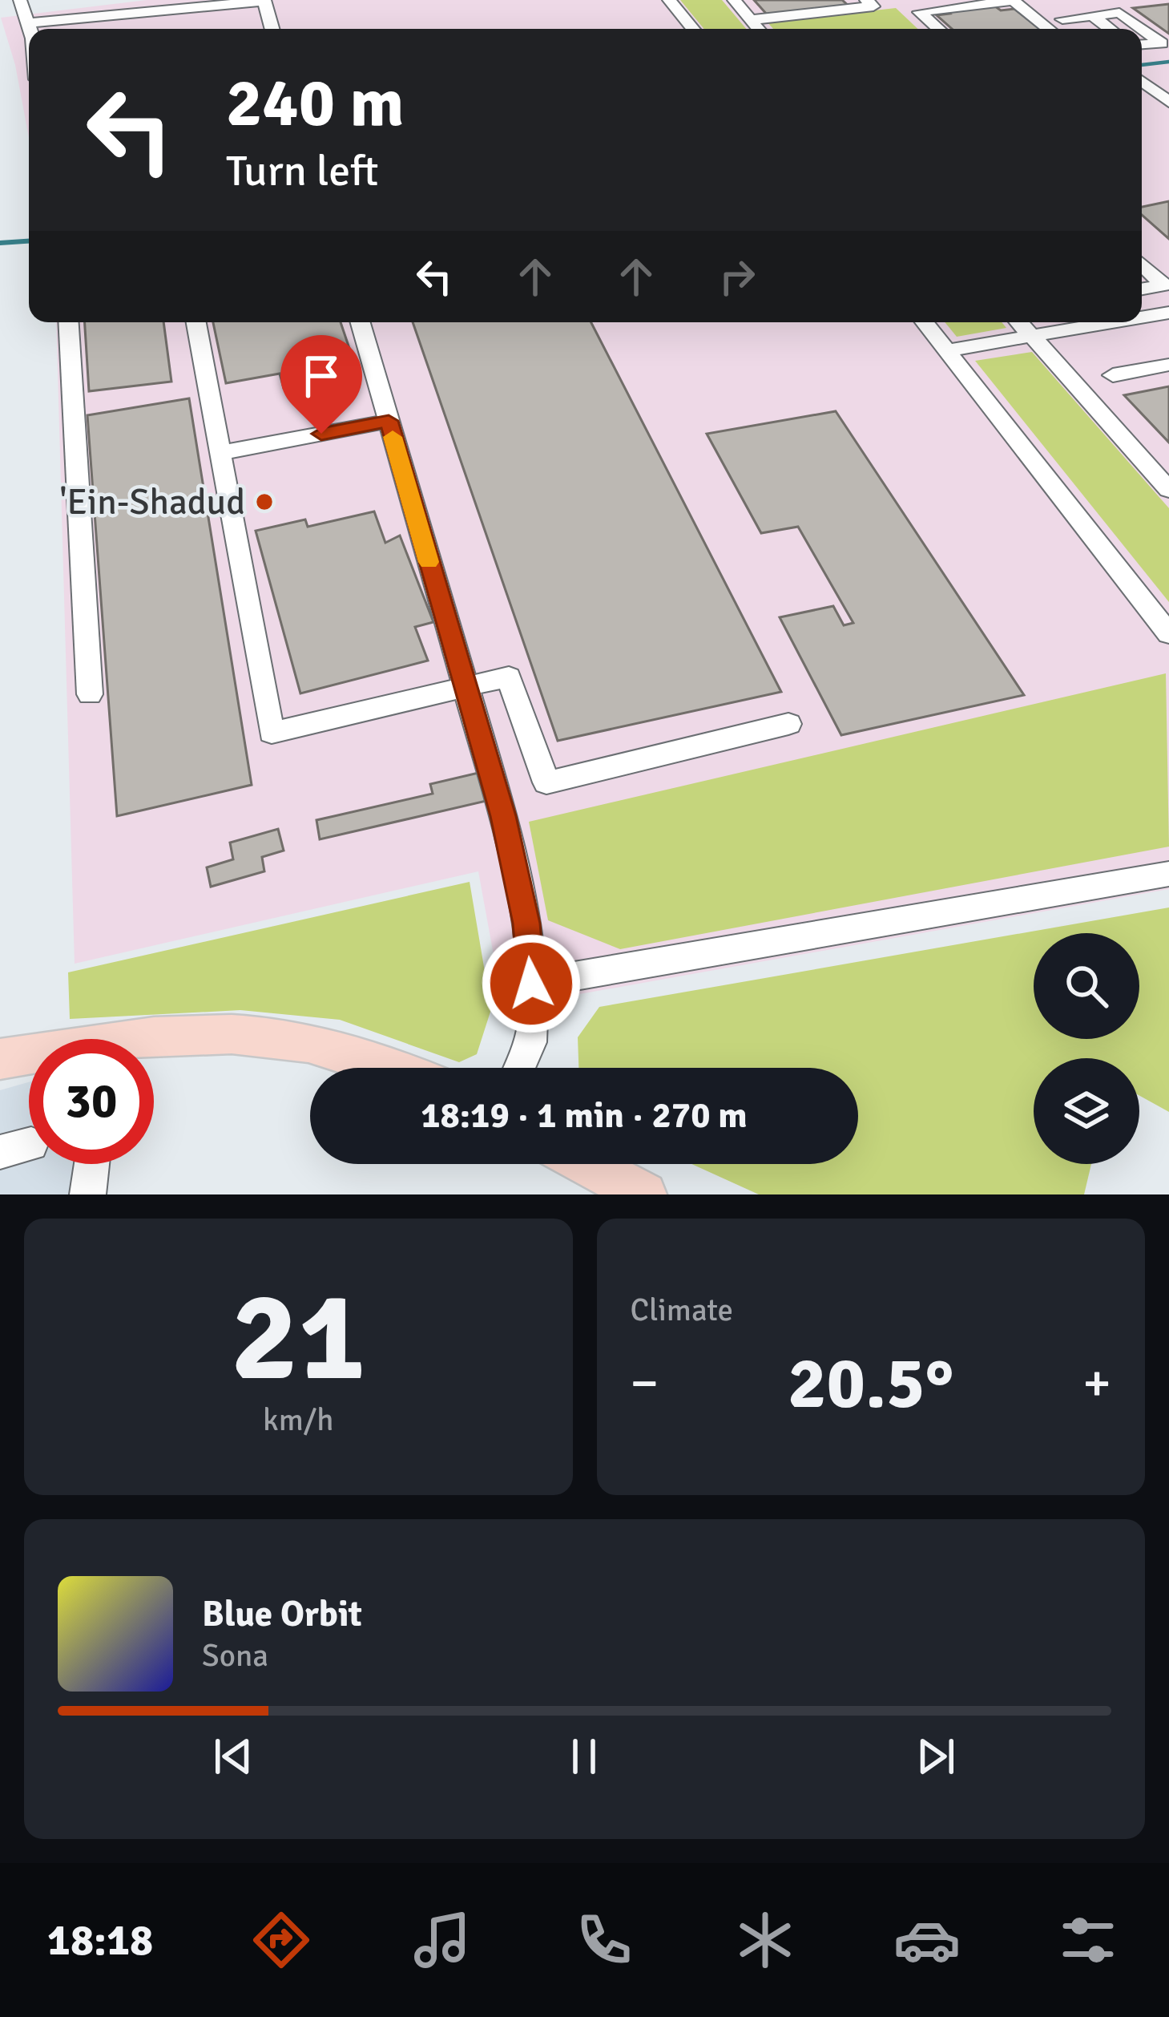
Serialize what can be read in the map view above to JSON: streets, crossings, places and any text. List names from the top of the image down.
{
  "places": ["'Ein-Shadud"],
  "page": {
    "turn": ["240 m", "Turn left"],
    "limit": "30",
    "trip": "18:19 · 1 min · 270 m",
    "tile": [
      ["21", "km/h"],
      "Climate"
    ],
    "heat": ["−", "20.5°", "+"],
    "song": ["Blue Orbit", "Sona"],
    "tabs": "18:18"
  }
}
